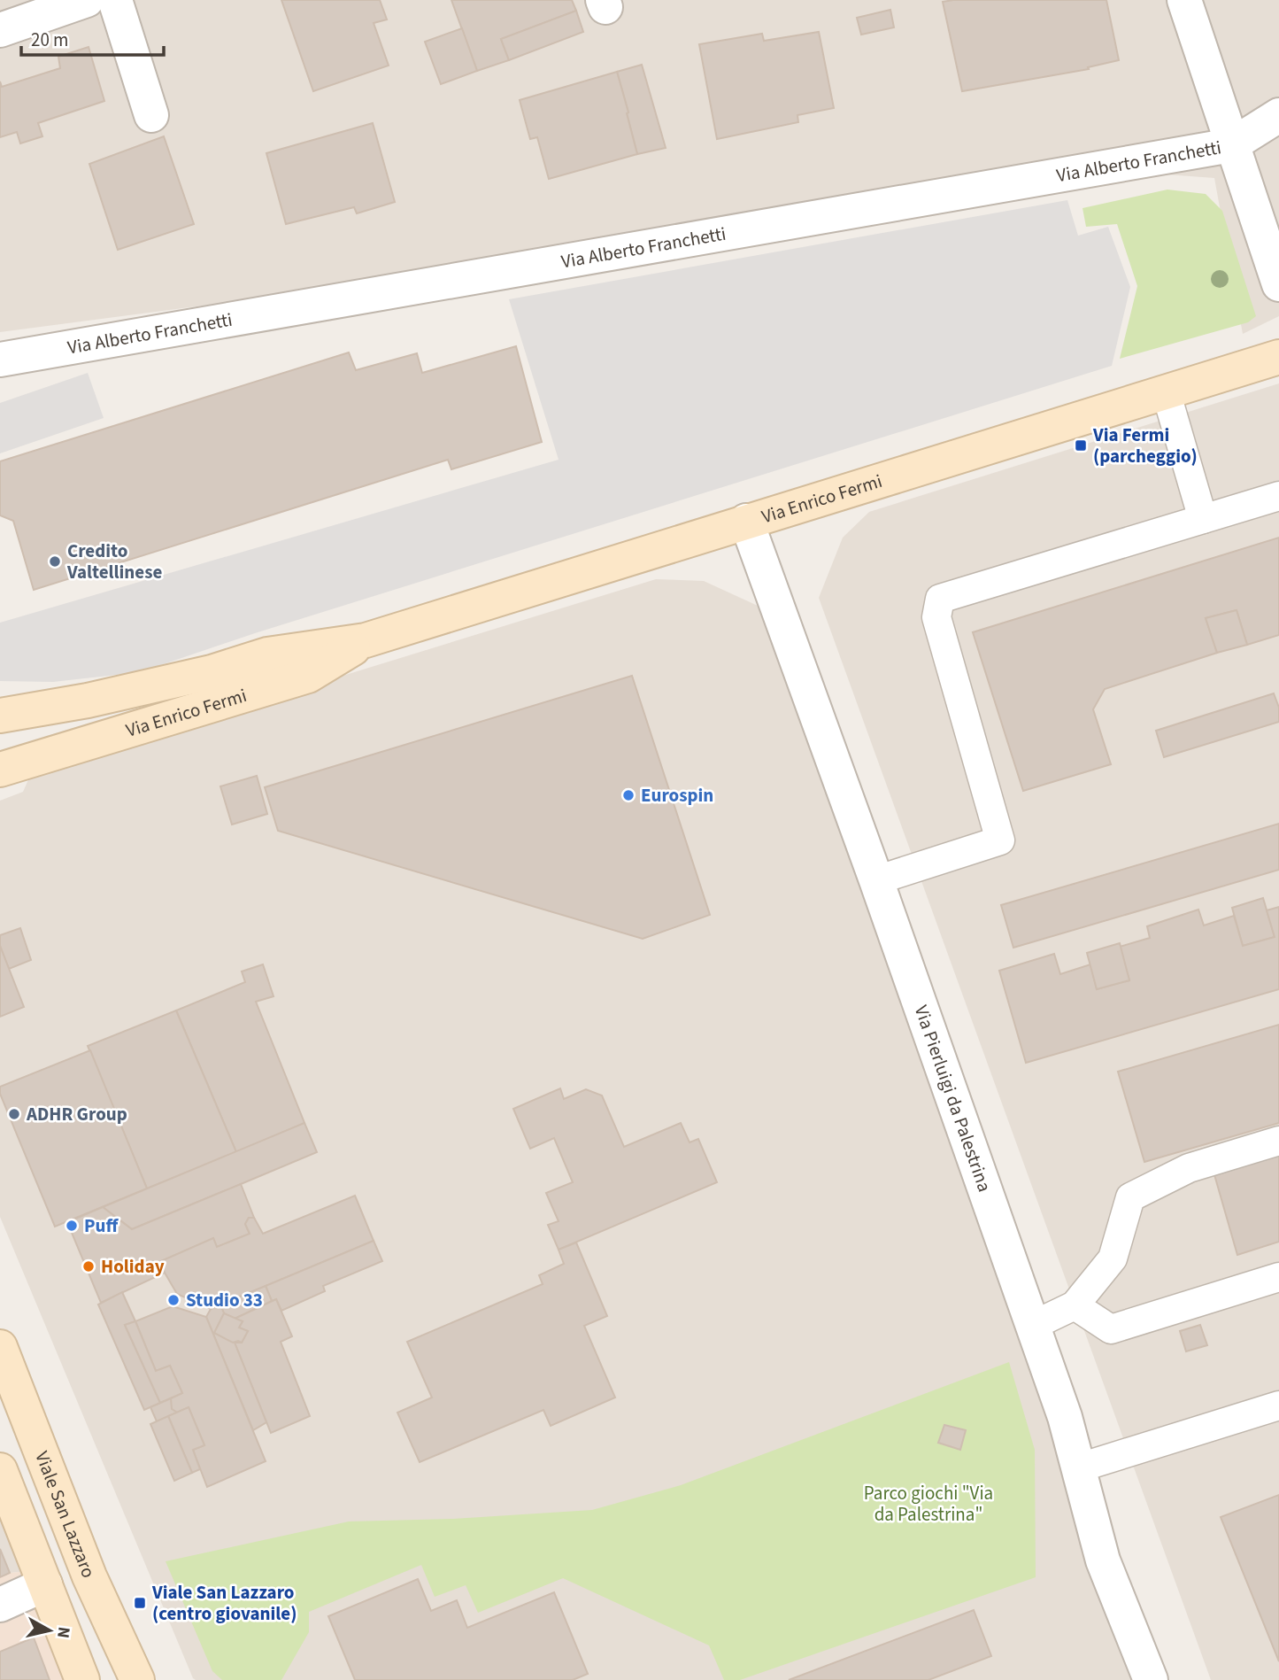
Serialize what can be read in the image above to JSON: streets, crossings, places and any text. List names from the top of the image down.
{
  "streets": {
    "street": [
      "Via Alberto Franchetti",
      "Via Enrico Fermi",
      "Via Pierluigi da Palestrina",
      "Viale San Lazzaro"
    ]
  },
  "crossings": [
    ["Via Enrico Fermi", "Via Pierluigi da Palestrina"]
  ],
  "parks": ["Parco giochi \"Via da Palestrina\""],
  "places": {
    "transit": ["Via Fermi (parcheggio)", "Viale San Lazzaro (centro giovanile)"],
    "other": [
      "Credito Valtellinese",
      "Eurospin",
      "ADHR Group",
      "Puff",
      "Holiday",
      "Studio 33"
    ]
  },
  "scale_bar": "20 m",
  "north": "right"
}
